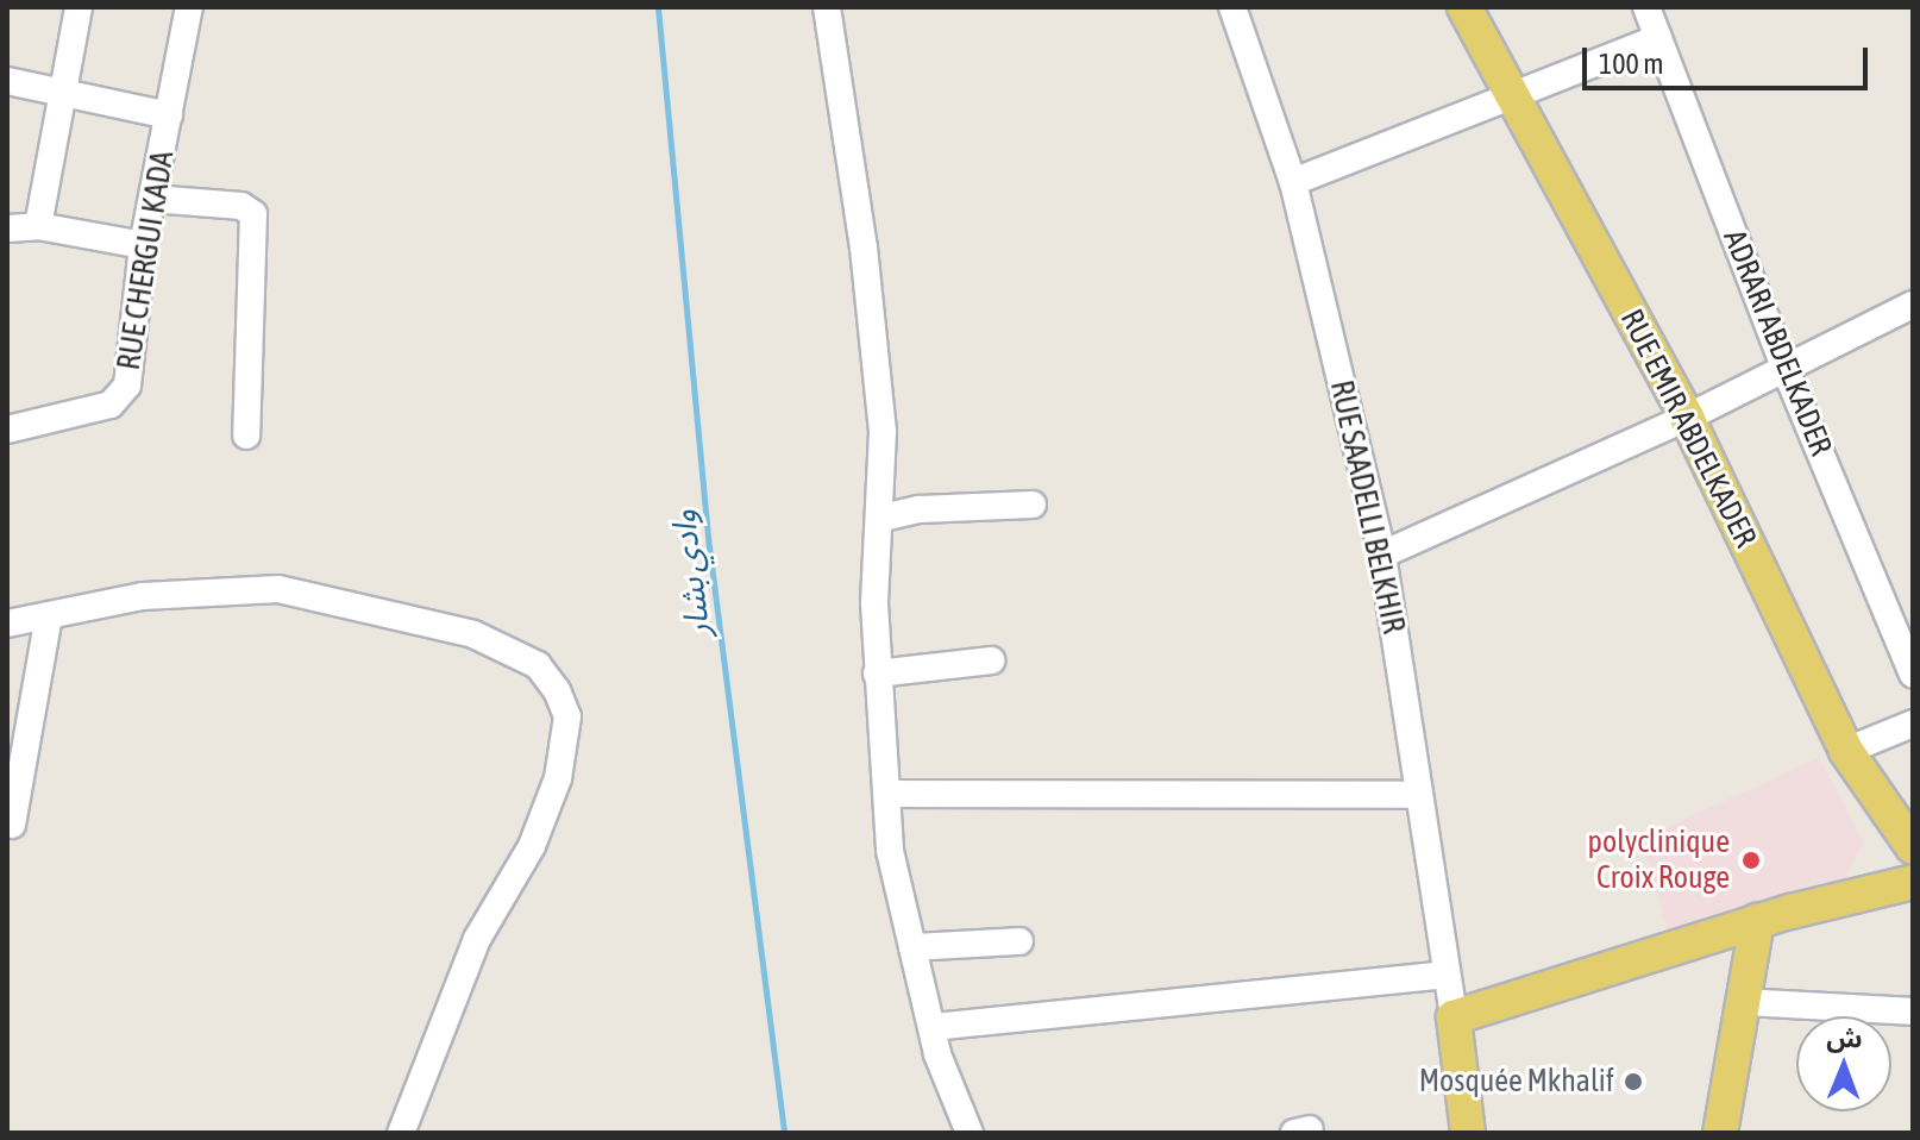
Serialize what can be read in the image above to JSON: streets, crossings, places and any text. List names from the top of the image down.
{
  "streets": {
    "main road": ["RUE EMIR ABDELKADER"],
    "street": ["RUE CHERGUI KADA", "ADRARI ABDELKADER", "RUE SAADELLI BELKHIR"]
  },
  "water": ["وادي بشار"],
  "places": ["polyclinique Croix Rouge", "Mosquée Mkhalif"],
  "scale_bar": "100 m",
  "north": "top"
}
